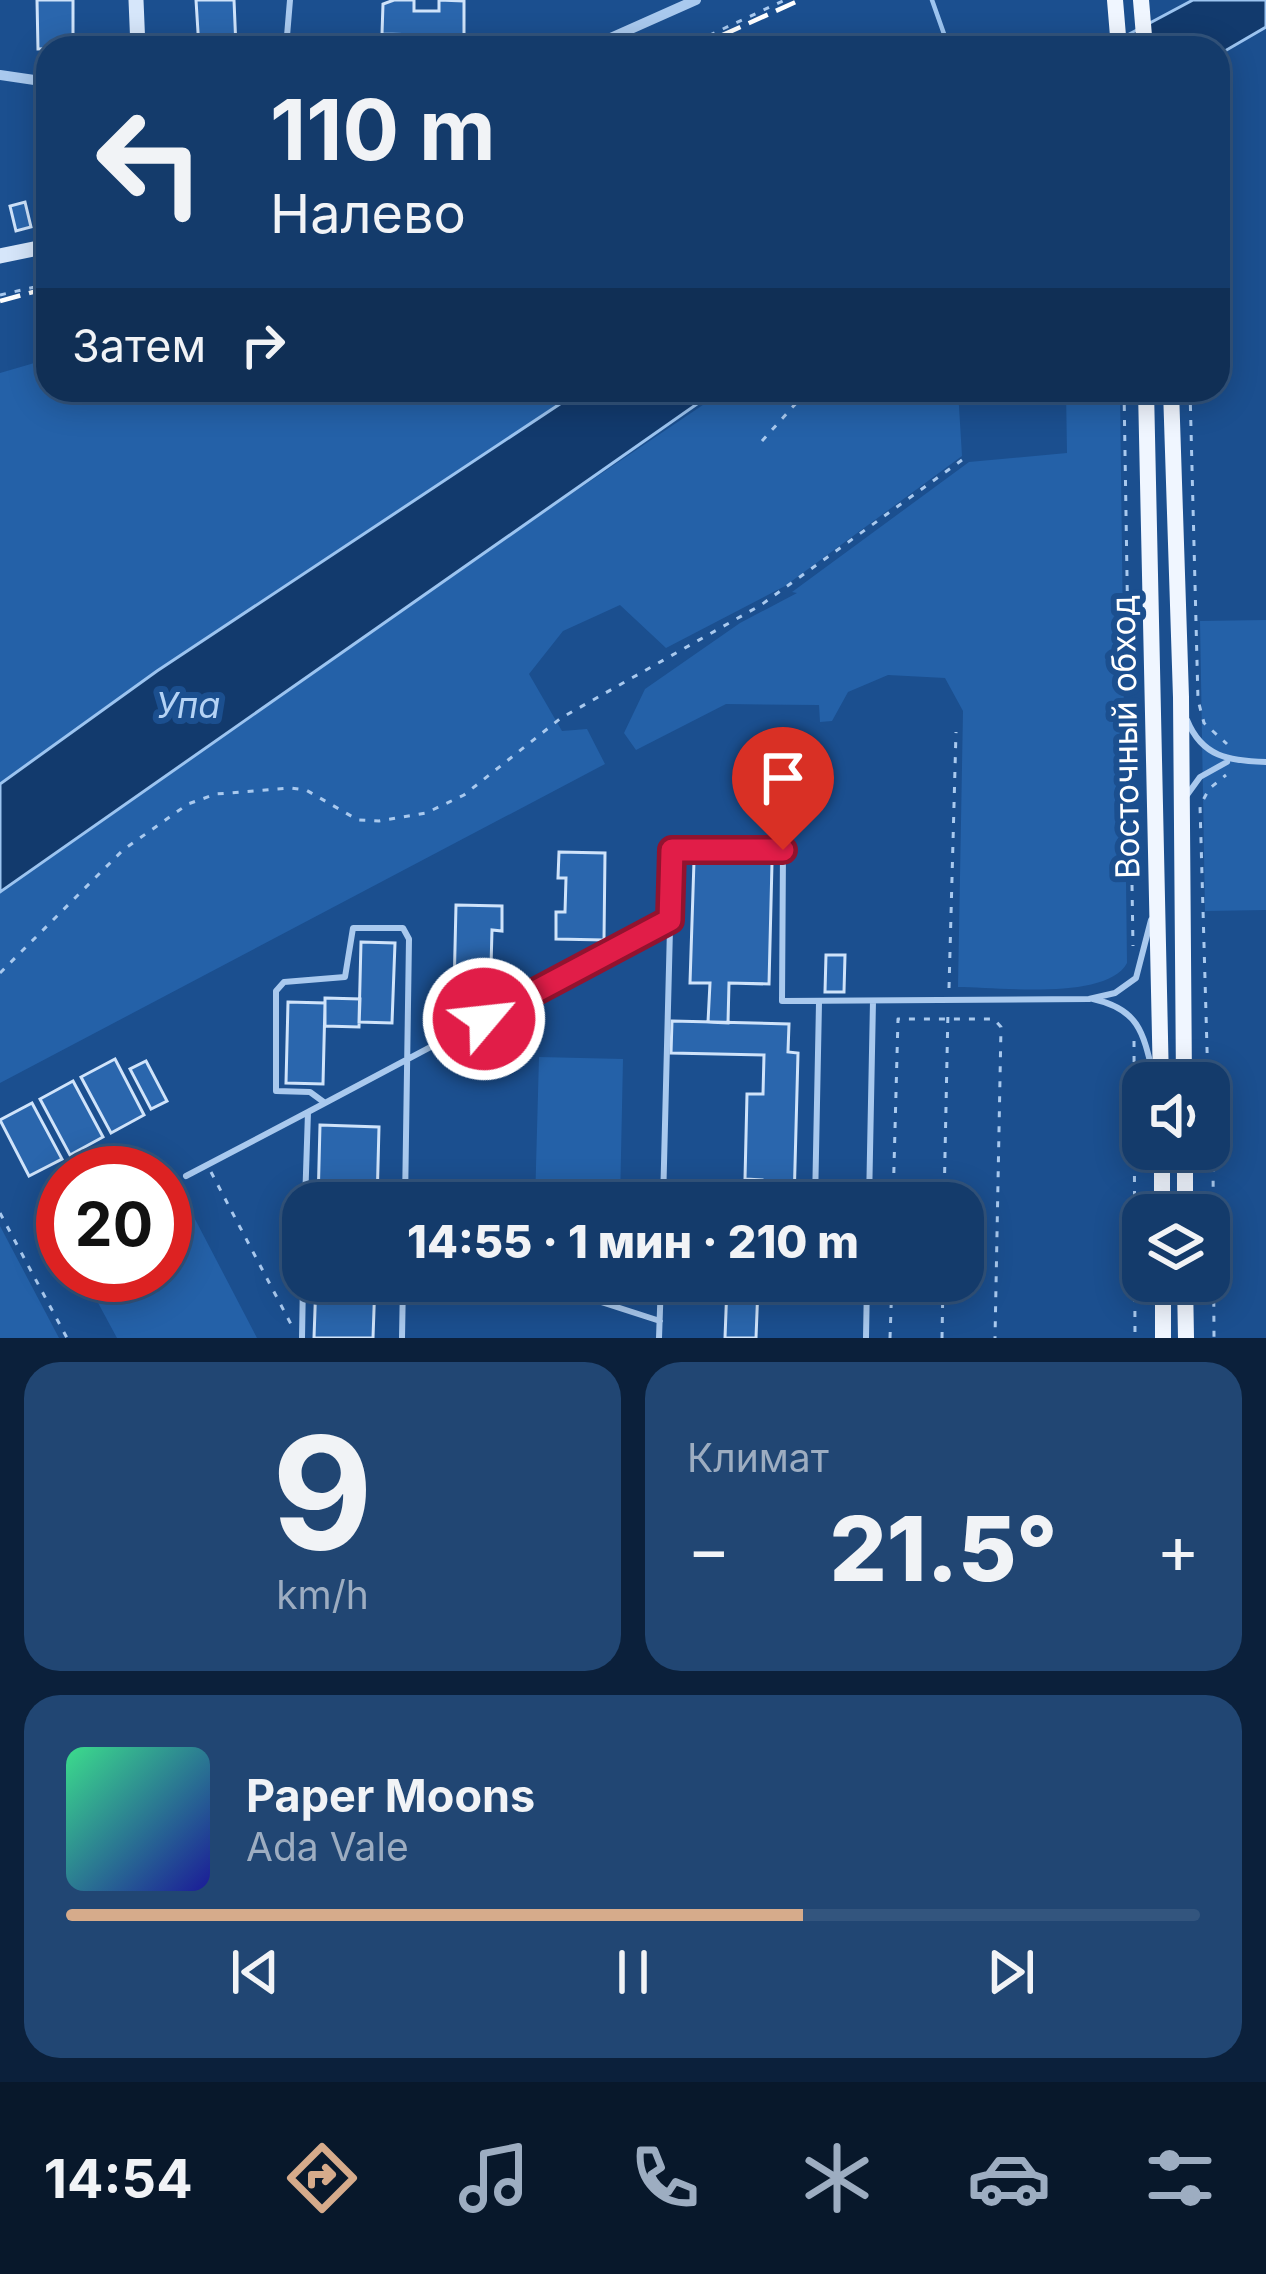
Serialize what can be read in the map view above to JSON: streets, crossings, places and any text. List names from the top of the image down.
{
  "streets": {
    "main road": ["Восточный обход"]
  },
  "water": ["Упа"],
  "page": {
    "turn": ["110 m", "Налево"],
    "then": "Затем",
    "limit": "20",
    "trip": "14:55 · 1 мин · 210 m",
    "tile": [
      ["9", "km/h"],
      "Климат"
    ],
    "heat": ["−", "21.5°", "+"],
    "song": ["Paper Moons", "Ada Vale"],
    "tabs": "14:54"
  }
}
